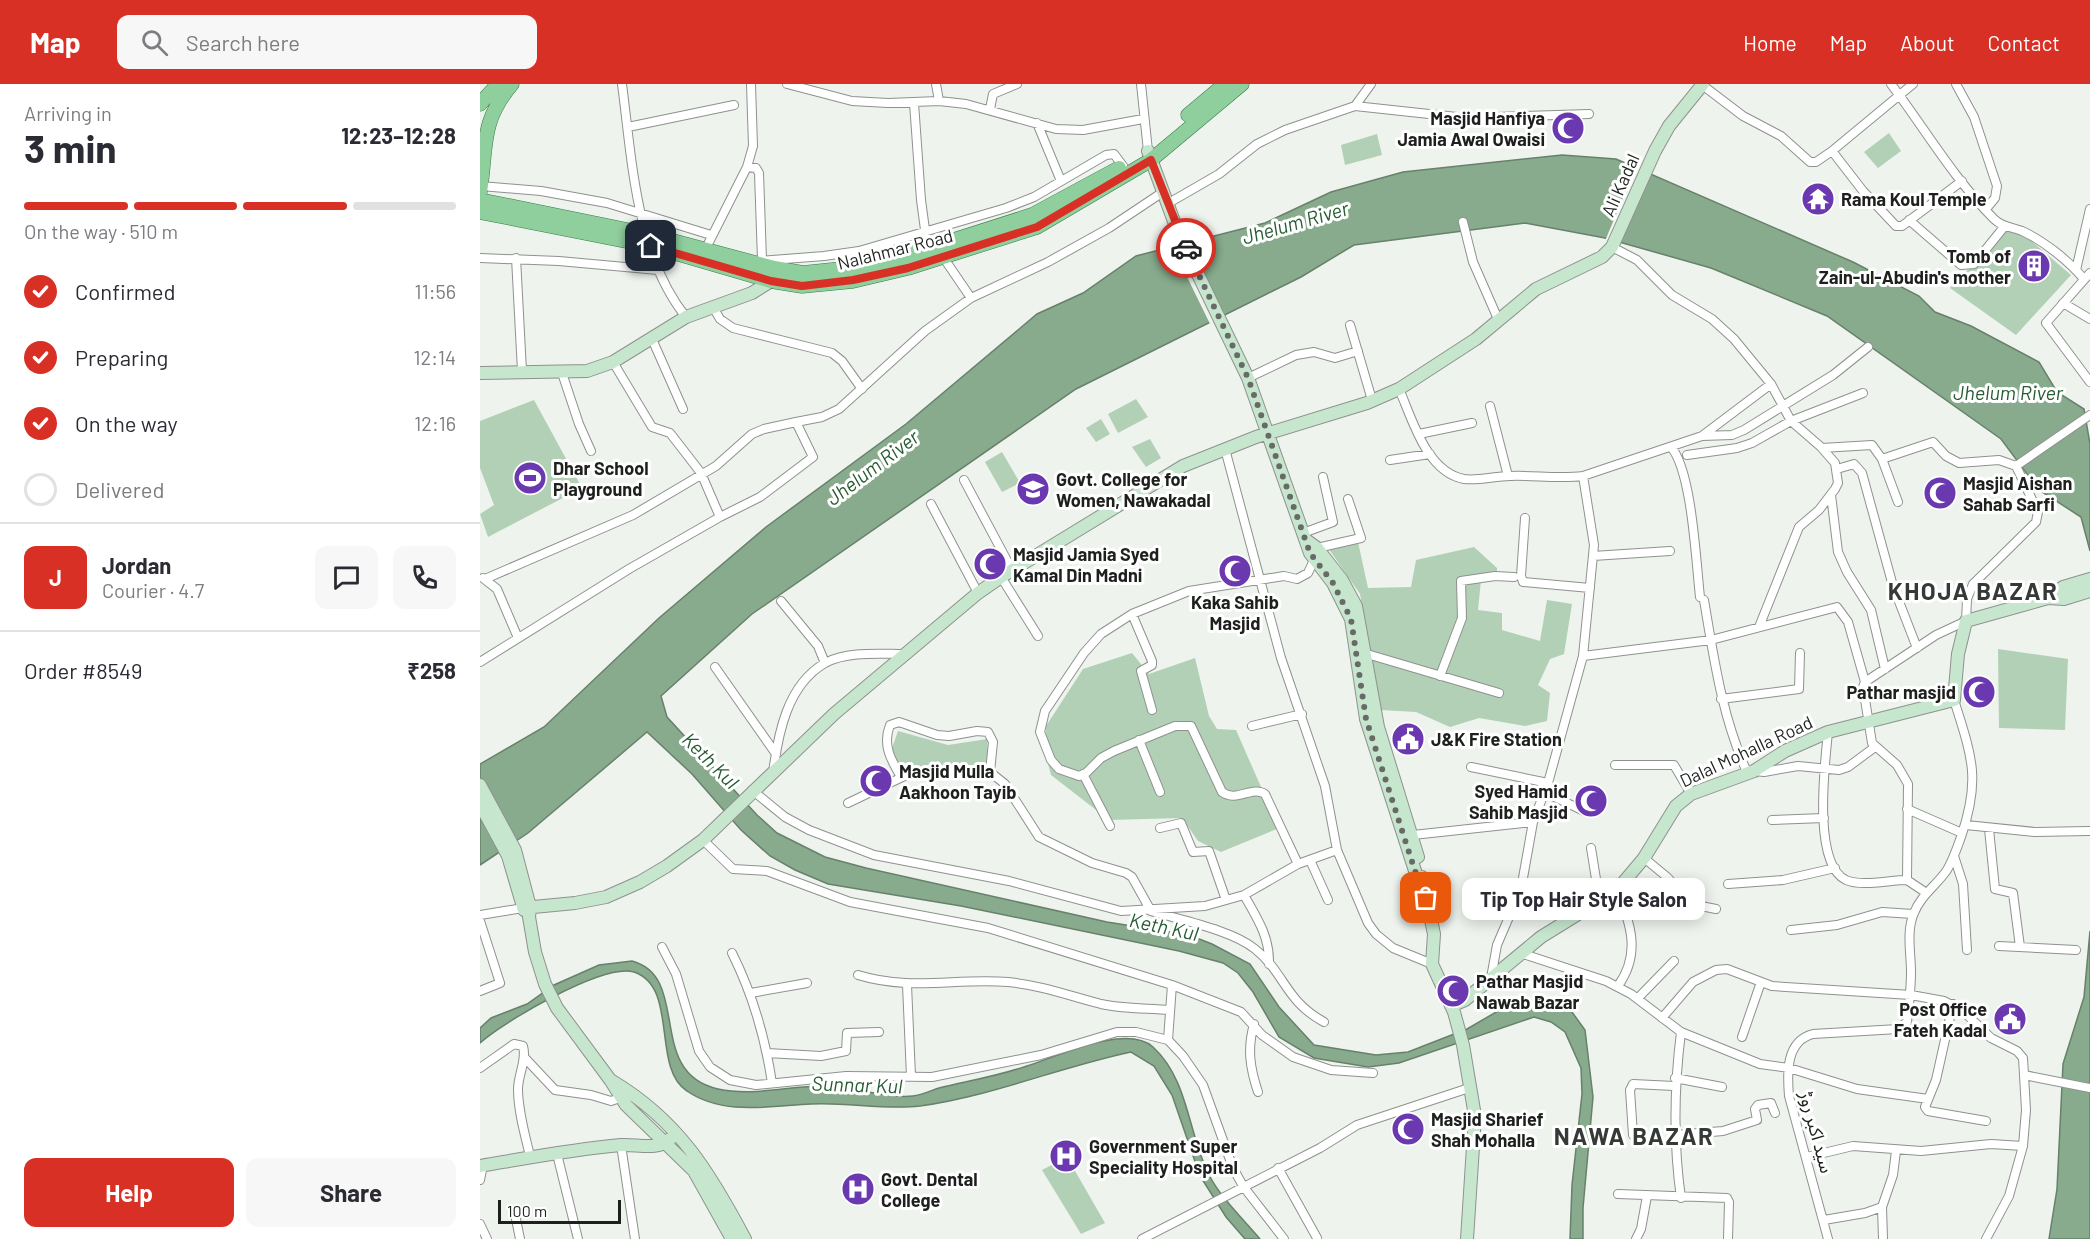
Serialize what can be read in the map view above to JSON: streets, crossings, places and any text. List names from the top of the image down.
{
  "streets": {
    "main road": ["Nalahmar Road"],
    "street": ["Ali Kadal", "Dalal Mohalla Road", "سید اکبر روڑ"]
  },
  "districts": ["KHOJA BAZAR", "NAWA BAZAR"],
  "water": ["Jhelum River", "Keth Kul", "Sunnar Kul"],
  "places": {
    "mosque": [
      "Masjid Hanfiya Jamia Awal Owaisi",
      "Masjid Aishan Sahab Sarfi",
      "Masjid Jamia Syed Kamal Din Madni",
      "Kaka Sahib Masjid",
      "Pathar masjid",
      "Masjid Mulla Aakhoon Tayib",
      "Syed Hamid Sahib Masjid",
      "Pathar Masjid Nawab Bazar",
      "Masjid Sharief Shah Mohalla"
    ],
    "temple": ["Rama Koul Temple"],
    "building": ["Tomb of Zain-ul-Abudin's mother"],
    "sports": ["Dhar School Playground"],
    "school or university": ["Govt. College for Women, Nawakadal"],
    "public building": ["J&K Fire Station", "Post Office Fateh Kadal"],
    "other": ["Tip Top Hair Style Salon"],
    "hospital": ["Government Super Speciality Hospital", "Govt. Dental College"]
  },
  "scale_bar": "100 m",
  "page": {
    "header": "Map",
    "search": "Search here",
    "nav": [
      "Home",
      "Map",
      "About",
      "Contact"
    ],
    "heading": ["3 min", "Arriving in", "12:23–12:28"],
    "panel": [
      "Jordan",
      "Courier · 4.7",
      "Order #8549",
      "₹258"
    ],
    "bar": "On the way · 510 m",
    "list": [
      ["Confirmed", "11:56"],
      ["Preparing", "12:14"],
      ["On the way", "12:16"],
      "Delivered"
    ],
    "round": "J",
    "bubble": "Tip Top Hair Style Salon",
    "buttons": ["Help", "Share"],
    "scale": "100 m"
  }
}
